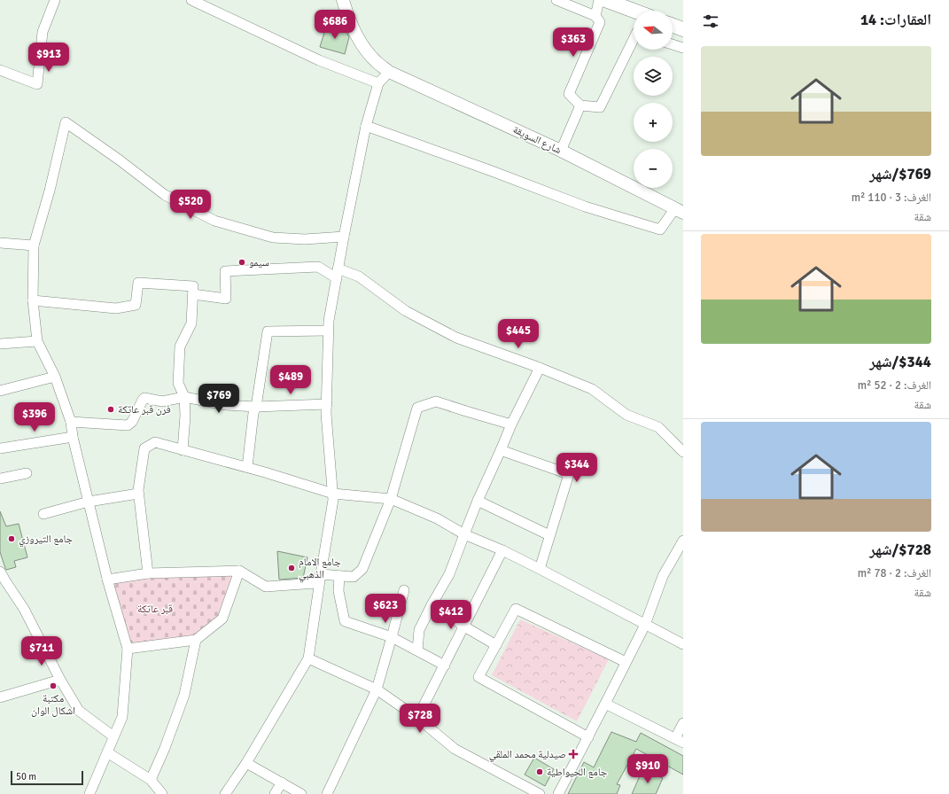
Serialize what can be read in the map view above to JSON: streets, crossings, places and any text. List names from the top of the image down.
{
  "streets": {
    "street": ["شارع السويقة"]
  },
  "parks": ["قبر عاتكة"],
  "places": {
    "other": [
      "سيمو",
      "فرن قبر عاتكة",
      "جامع التيروزي",
      "جامع الامام الذهبي",
      "مكتبة اشكال الوان",
      "جامع الحيواطية"
    ],
    "health": ["صيدلية محمد الملقي"]
  },
  "scale_bar": "50 m",
  "north": "left",
  "page": {
    "heading": "العقارات: 14",
    "price": [
      "$686",
      "$363",
      "$913",
      "$520",
      "$445",
      "$489",
      "$769",
      "$396",
      "$344",
      "$623",
      "$412",
      "$711",
      "$728",
      "$910"
    ],
    "map_buttons": ["+", "−"],
    "list": [
      {
        "name": "$769/شهر",
        "note": "الغرف: 3 · 110 m² · شقة"
      },
      {
        "name": "$344/شهر",
        "note": "الغرف: 2 · 52 m² · شقة"
      },
      {
        "name": "$728/شهر",
        "note": "الغرف: 2 · 78 m² · شقة"
      }
    ],
    "scale": "50 m"
  }
}
